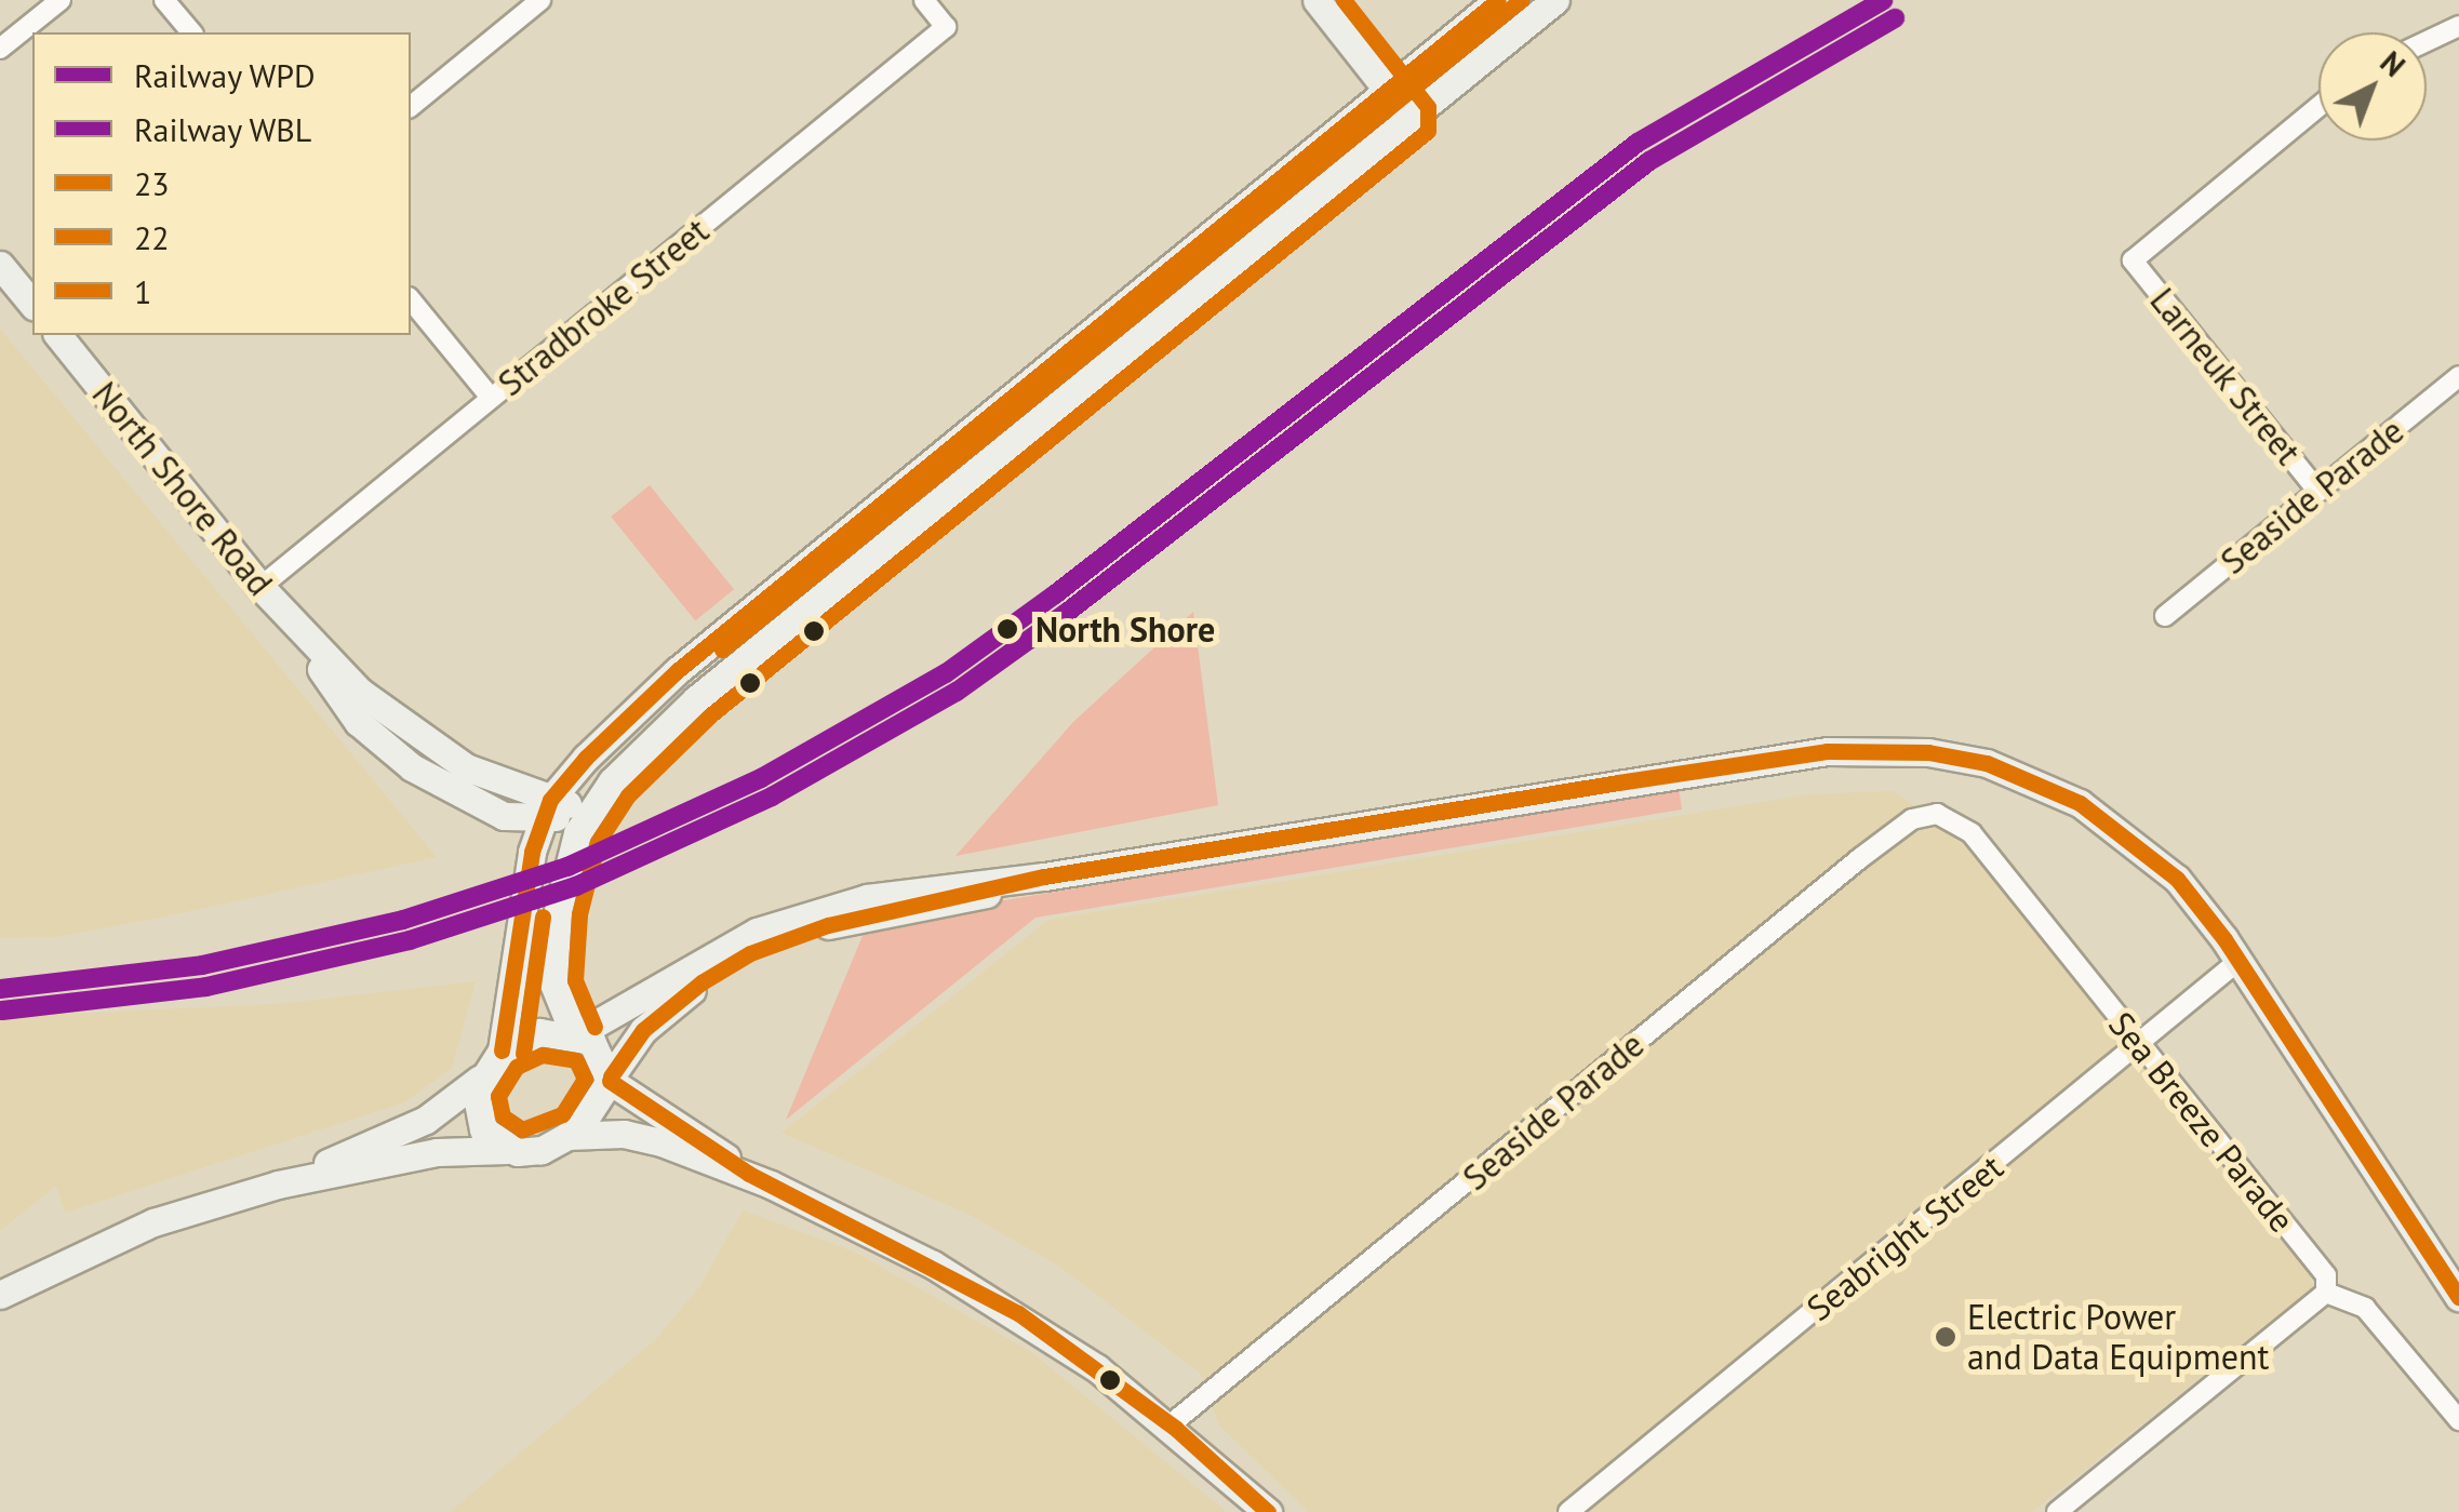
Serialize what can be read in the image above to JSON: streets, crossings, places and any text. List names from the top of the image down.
{
  "streets": {
    "main road": ["North Shore Road"],
    "street": [
      "Stradbroke Street",
      "Larneuk Street",
      "Seaside Parade",
      "Sea Breeze Parade",
      "Seabright Street"
    ]
  },
  "crossings": [
    ["Stradbroke Street", "North Shore Road"],
    ["Larneuk Street", "Seaside Parade"],
    ["Seaside Parade", "Sea Breeze Parade"],
    ["Sea Breeze Parade", "Seabright Street"]
  ],
  "places": ["North Shore", "Electric Power and Data Equipment"],
  "lines": [
    "rail line WPD",
    "transit line 23",
    "transit line 22",
    "transit line 1",
    "rail line WBL"
  ],
  "legend": [
    "Railway WPD",
    "Railway WBL",
    "23",
    "22",
    "1"
  ],
  "north": "top right"
}
